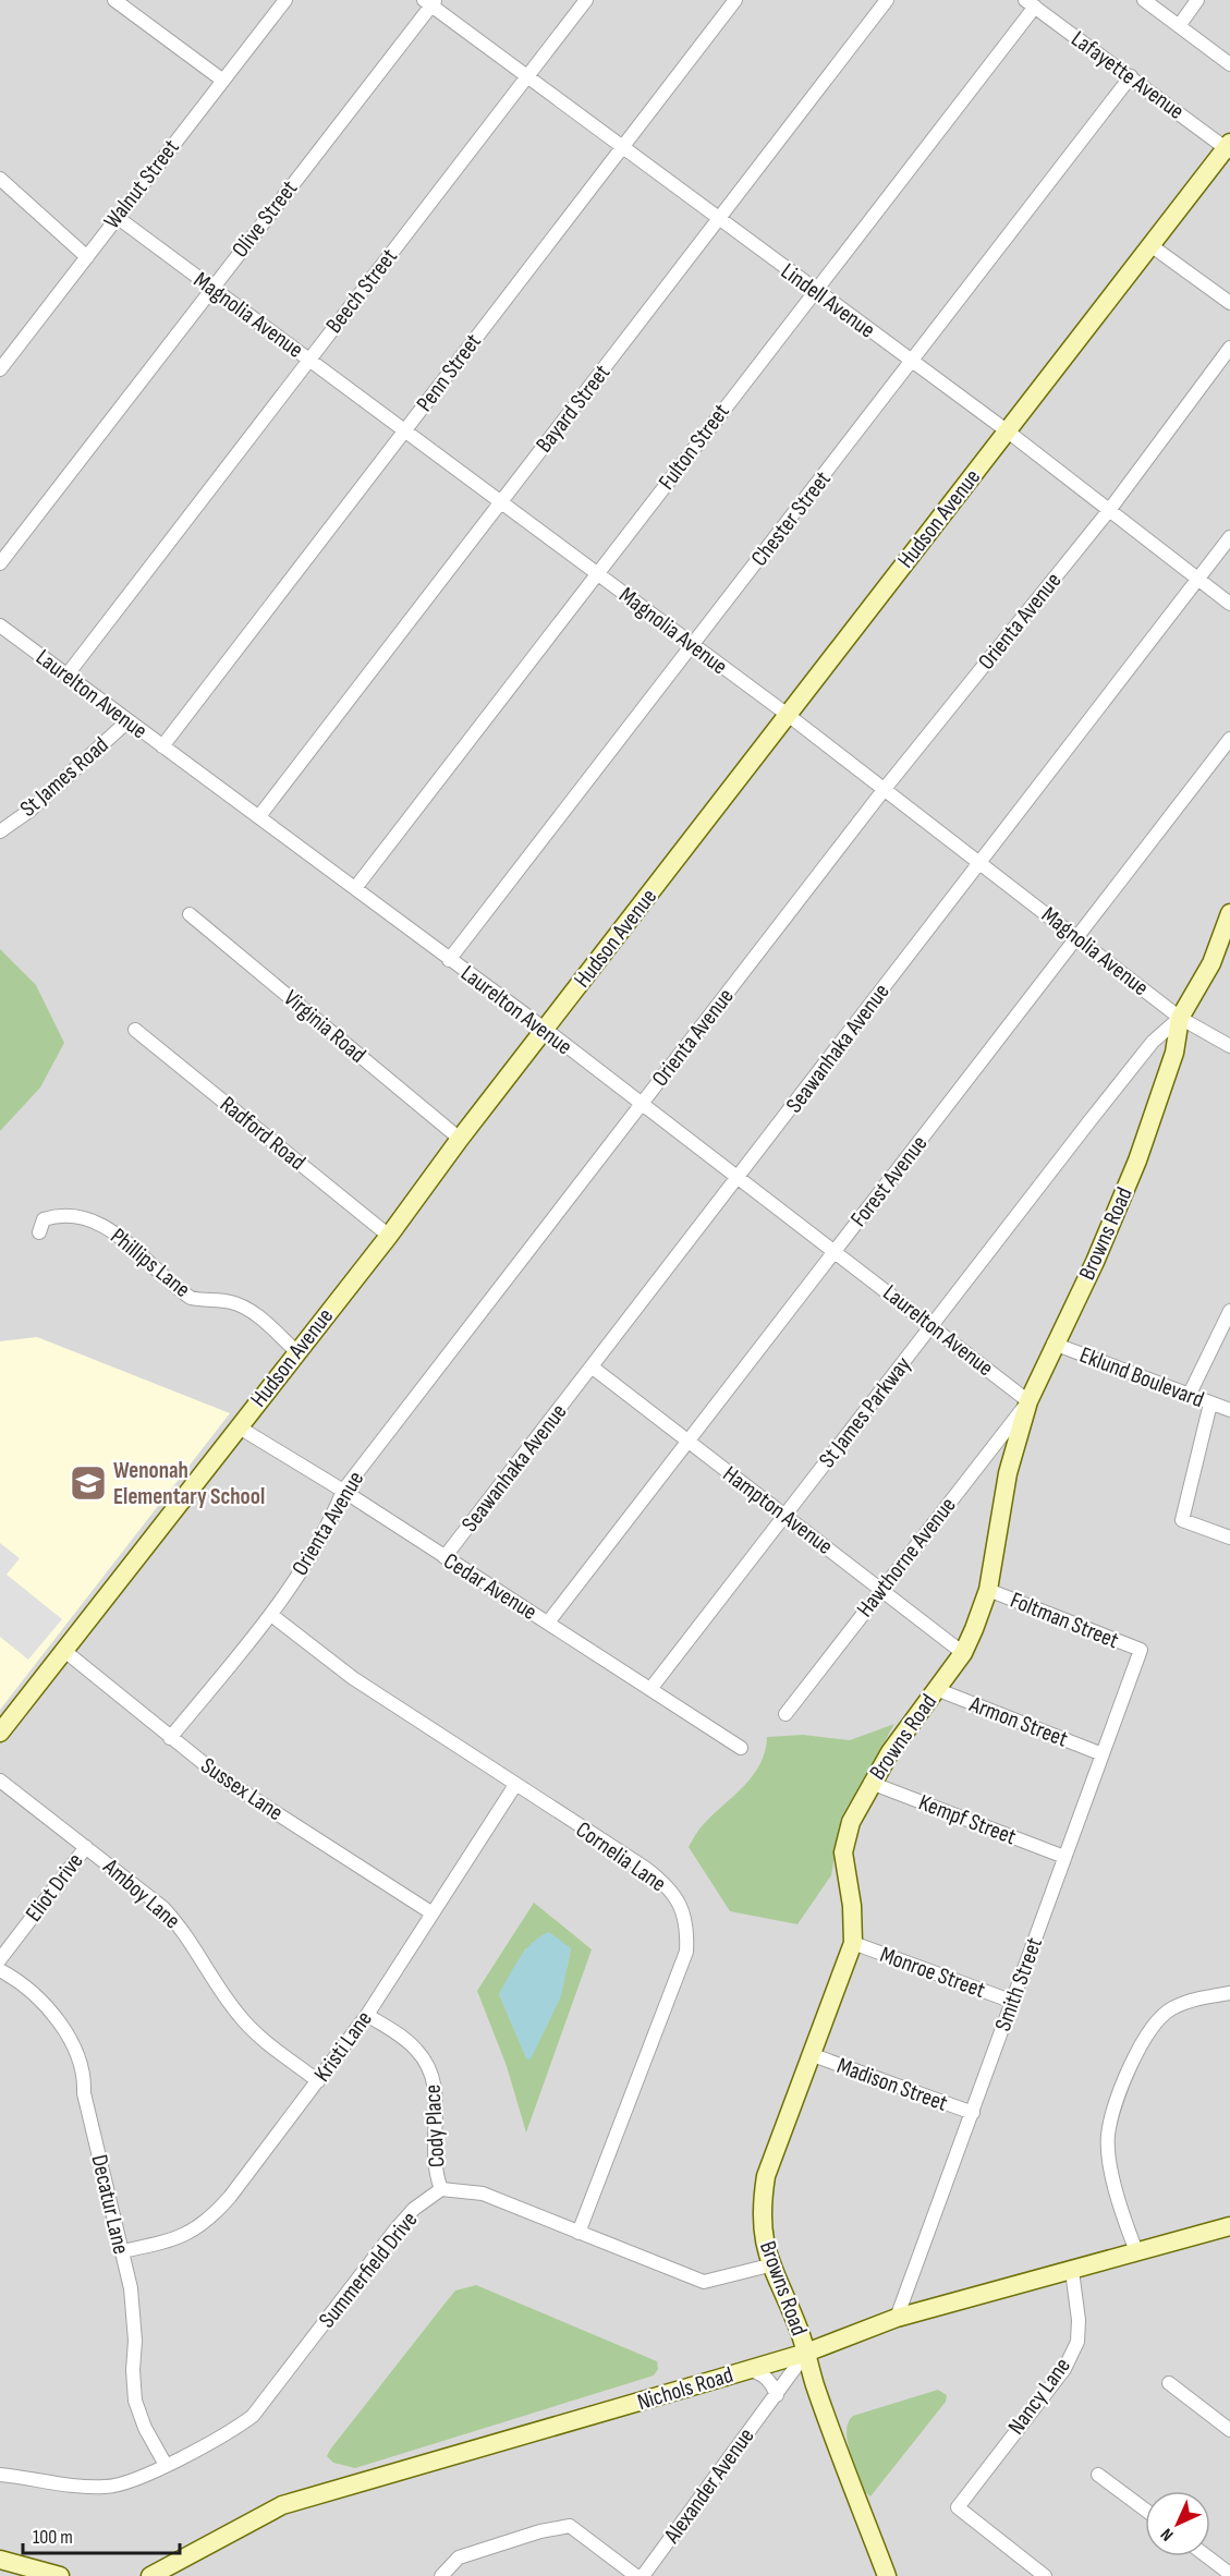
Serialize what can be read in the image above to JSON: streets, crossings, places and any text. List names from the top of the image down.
{
  "streets": {
    "street": [
      "Lafayette Avenue",
      "Walnut Street",
      "Olive Street",
      "Beech Street",
      "Lindell Avenue",
      "Magnolia Avenue",
      "Penn Street",
      "Bayard Street",
      "Fulton Street",
      "Chester Street",
      "Hudson Avenue",
      "Orienta Avenue",
      "Laurelton Avenue",
      "St James Road",
      "Virginia Road",
      "Seawanhaka Avenue",
      "Radford Road",
      "Forest Avenue",
      "Browns Road",
      "Phillips Lane",
      "Eklund Boulevard",
      "St James Parkway",
      "Hampton Avenue",
      "Hawthorne Avenue",
      "Cedar Avenue",
      "Foltman Street",
      "Armon Street",
      "Sussex Lane",
      "Kempf Street",
      "Cornelia Lane",
      "Eliot Drive",
      "Amboy Lane",
      "Monroe Street",
      "Smith Street",
      "Kristi Lane",
      "Madison Street",
      "Cody Place",
      "Decatur Lane",
      "Summerfield Drive",
      "Nichols Road",
      "Nancy Lane",
      "Alexander Avenue"
    ]
  },
  "crossings": [
    ["Lafayette Avenue", "Fulton Street"],
    ["Lafayette Avenue", "Chester Street"],
    ["Lafayette Avenue", "Hudson Avenue"],
    ["Walnut Street", "Magnolia Avenue"],
    ["Olive Street", "Lindell Avenue"],
    ["Olive Street", "Magnolia Avenue"],
    ["Beech Street", "Lindell Avenue"],
    ["Beech Street", "Magnolia Avenue"],
    ["Beech Street", "Laurelton Avenue"],
    ["Lindell Avenue", "Penn Street"],
    ["Lindell Avenue", "Bayard Street"],
    ["Lindell Avenue", "Fulton Street"],
    ["Lindell Avenue", "Chester Street"],
    ["Lindell Avenue", "Hudson Avenue"],
    ["Lindell Avenue", "Orienta Avenue"],
    ["Lindell Avenue", "Seawanhaka Avenue"],
    ["Magnolia Avenue", "Penn Street"],
    ["Magnolia Avenue", "Bayard Street"],
    ["Magnolia Avenue", "Fulton Street"],
    ["Magnolia Avenue", "Chester Street"],
    ["Magnolia Avenue", "Hudson Avenue"],
    ["Magnolia Avenue", "Orienta Avenue"],
    ["Magnolia Avenue", "Seawanhaka Avenue"],
    ["Magnolia Avenue", "Forest Avenue"],
    ["Magnolia Avenue", "Browns Road"],
    ["Magnolia Avenue", "St James Parkway"],
    ["Penn Street", "Laurelton Avenue"],
    ["Bayard Street", "Laurelton Avenue"],
    ["Fulton Street", "Laurelton Avenue"],
    ["Chester Street", "Laurelton Avenue"],
    ["Hudson Avenue", "Laurelton Avenue"],
    ["Hudson Avenue", "Virginia Road"],
    ["Hudson Avenue", "Radford Road"],
    ["Hudson Avenue", "Phillips Lane"],
    ["Hudson Avenue", "Cedar Avenue"],
    ["Hudson Avenue", "Sussex Lane"],
    ["Orienta Avenue", "Laurelton Avenue"],
    ["Orienta Avenue", "Cedar Avenue"],
    ["Orienta Avenue", "Sussex Lane"],
    ["Orienta Avenue", "Cornelia Lane"],
    ["Laurelton Avenue", "St James Road"],
    ["Laurelton Avenue", "Seawanhaka Avenue"],
    ["Laurelton Avenue", "Forest Avenue"],
    ["Laurelton Avenue", "Browns Road"],
    ["Laurelton Avenue", "St James Parkway"],
    ["Laurelton Avenue", "Hawthorne Avenue"],
    ["Seawanhaka Avenue", "Hampton Avenue"],
    ["Seawanhaka Avenue", "Cedar Avenue"],
    ["Forest Avenue", "Hampton Avenue"],
    ["Forest Avenue", "Cedar Avenue"],
    ["Browns Road", "Eklund Boulevard"],
    ["Browns Road", "St James Parkway"],
    ["Browns Road", "Hampton Avenue"],
    ["Browns Road", "Hawthorne Avenue"],
    ["Browns Road", "Foltman Street"],
    ["Browns Road", "Armon Street"],
    ["Browns Road", "Kempf Street"],
    ["Browns Road", "Monroe Street"],
    ["Browns Road", "Madison Street"],
    ["Browns Road", "Nichols Road"],
    ["Browns Road", "Alexander Avenue"],
    ["St James Parkway", "Hampton Avenue"],
    ["St James Parkway", "Cedar Avenue"],
    ["Hampton Avenue", "Hawthorne Avenue"],
    ["Foltman Street", "Smith Street"],
    ["Armon Street", "Smith Street"],
    ["Sussex Lane", "Kristi Lane"],
    ["Kempf Street", "Smith Street"],
    ["Cornelia Lane", "Kristi Lane"],
    ["Eliot Drive", "Amboy Lane"],
    ["Amboy Lane", "Kristi Lane"],
    ["Monroe Street", "Smith Street"],
    ["Smith Street", "Madison Street"],
    ["Smith Street", "Nichols Road"],
    ["Kristi Lane", "Cody Place"],
    ["Kristi Lane", "Decatur Lane"],
    ["Cody Place", "Summerfield Drive"],
    ["Decatur Lane", "Summerfield Drive"],
    ["Nichols Road", "Nancy Lane"],
    ["Nichols Road", "Alexander Avenue"]
  ],
  "places": {
    "school or university": ["Wenonah Elementary School"]
  },
  "scale_bar": "100 m",
  "north": "bottom left"
}
